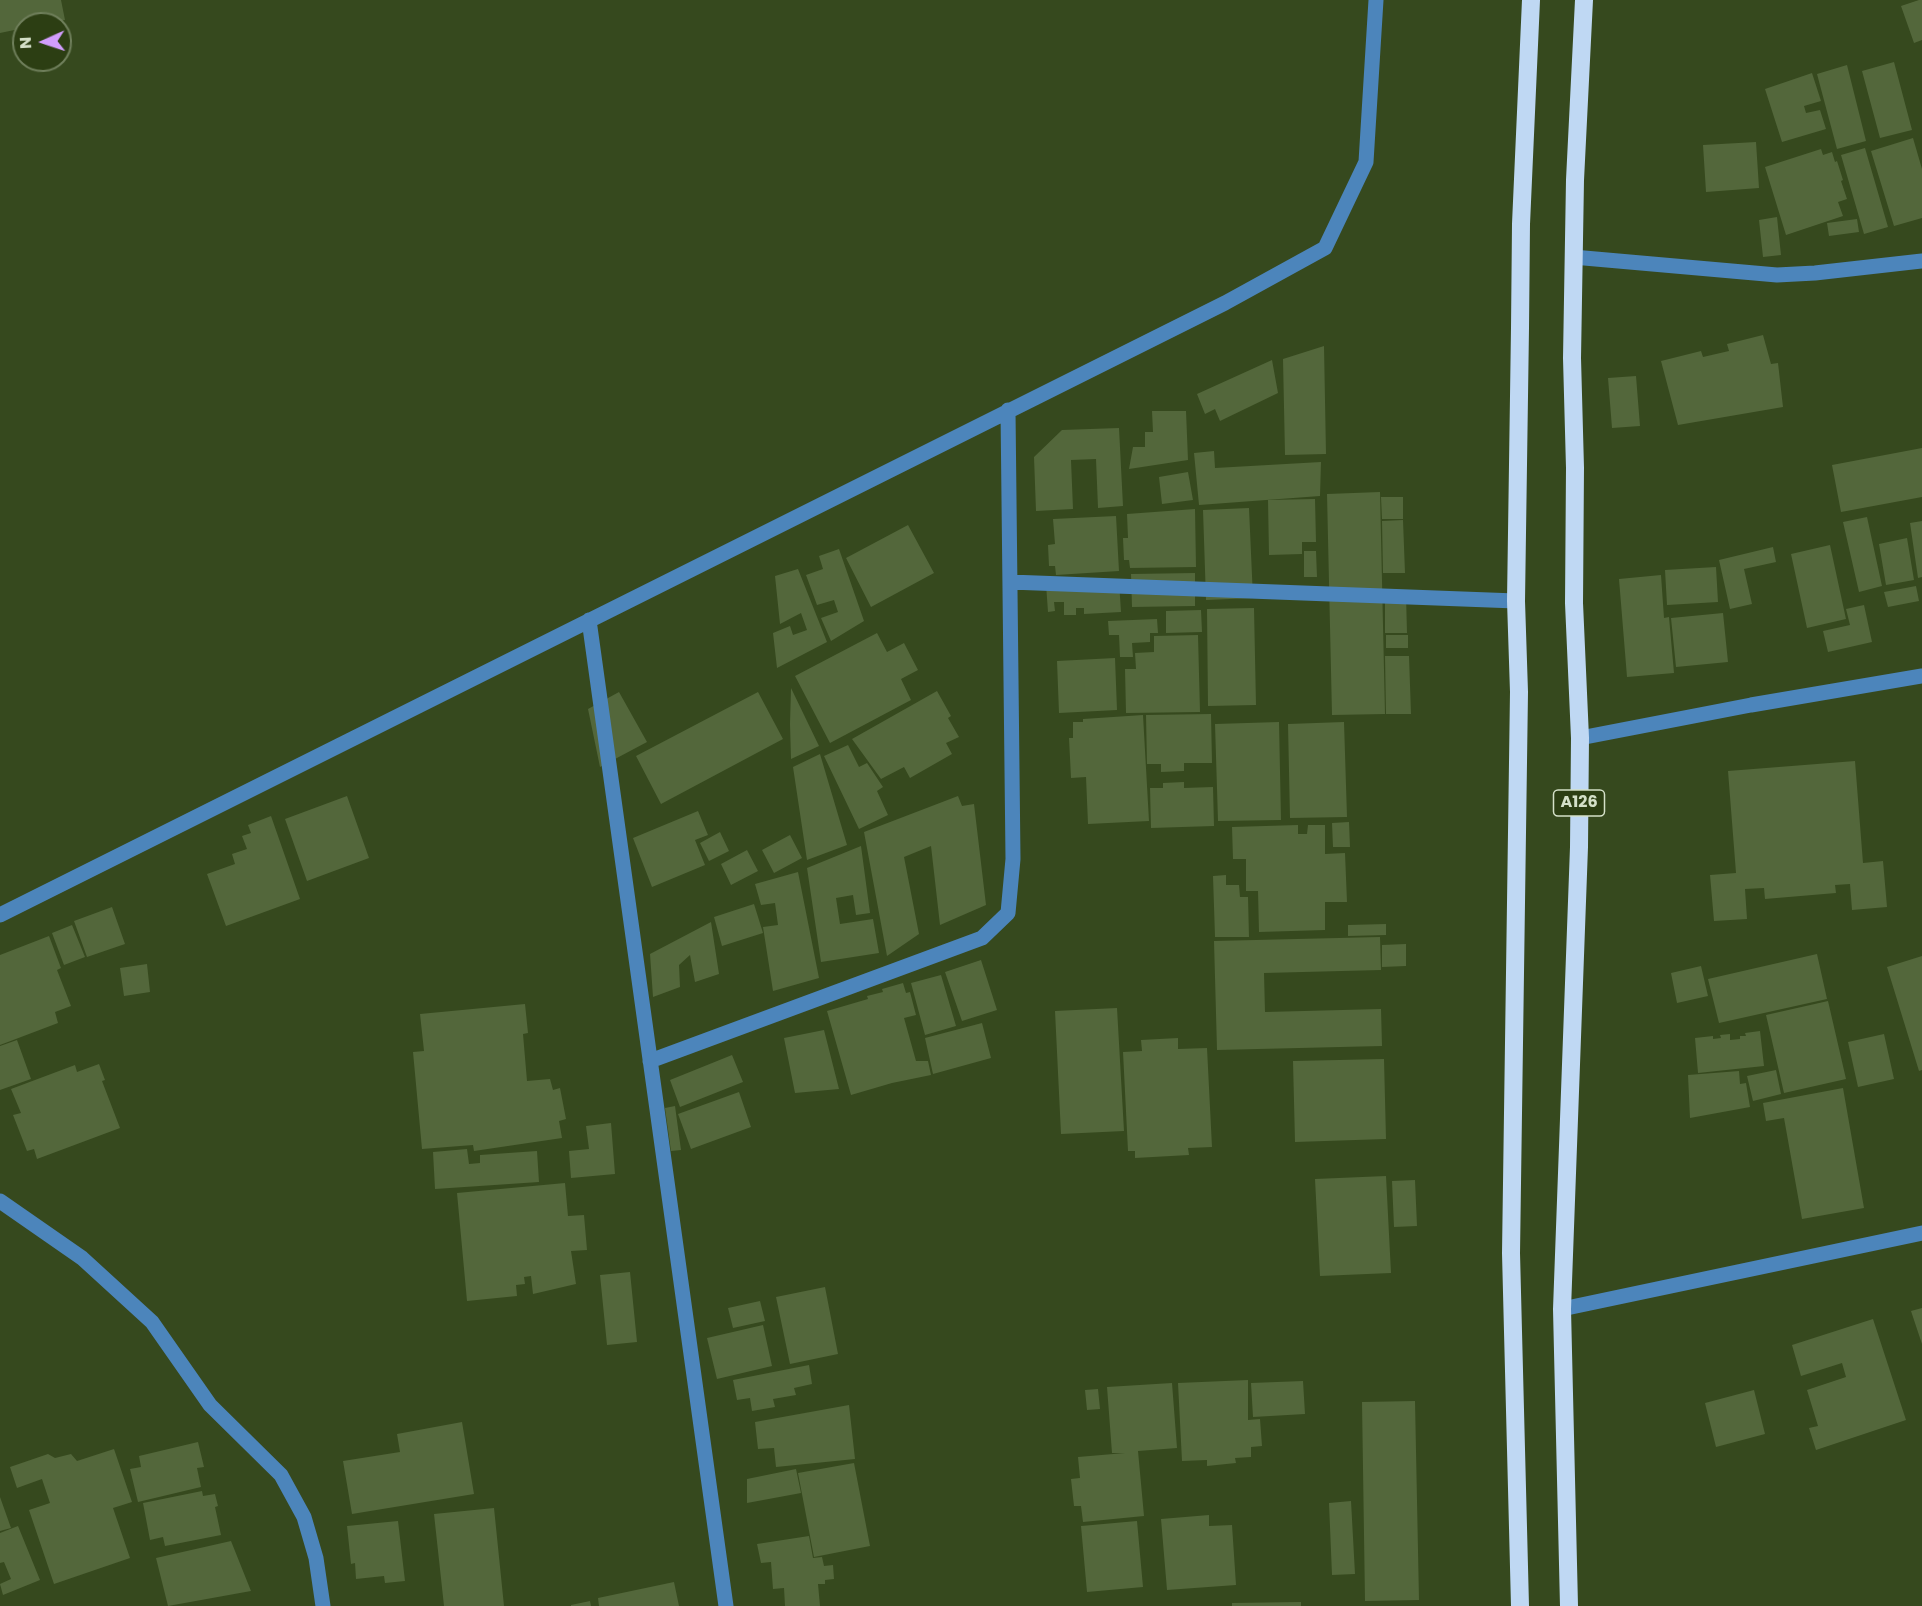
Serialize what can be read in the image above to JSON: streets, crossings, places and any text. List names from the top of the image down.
{
  "streets": {
    "highway": ["A126"]
  },
  "north": "left"
}
